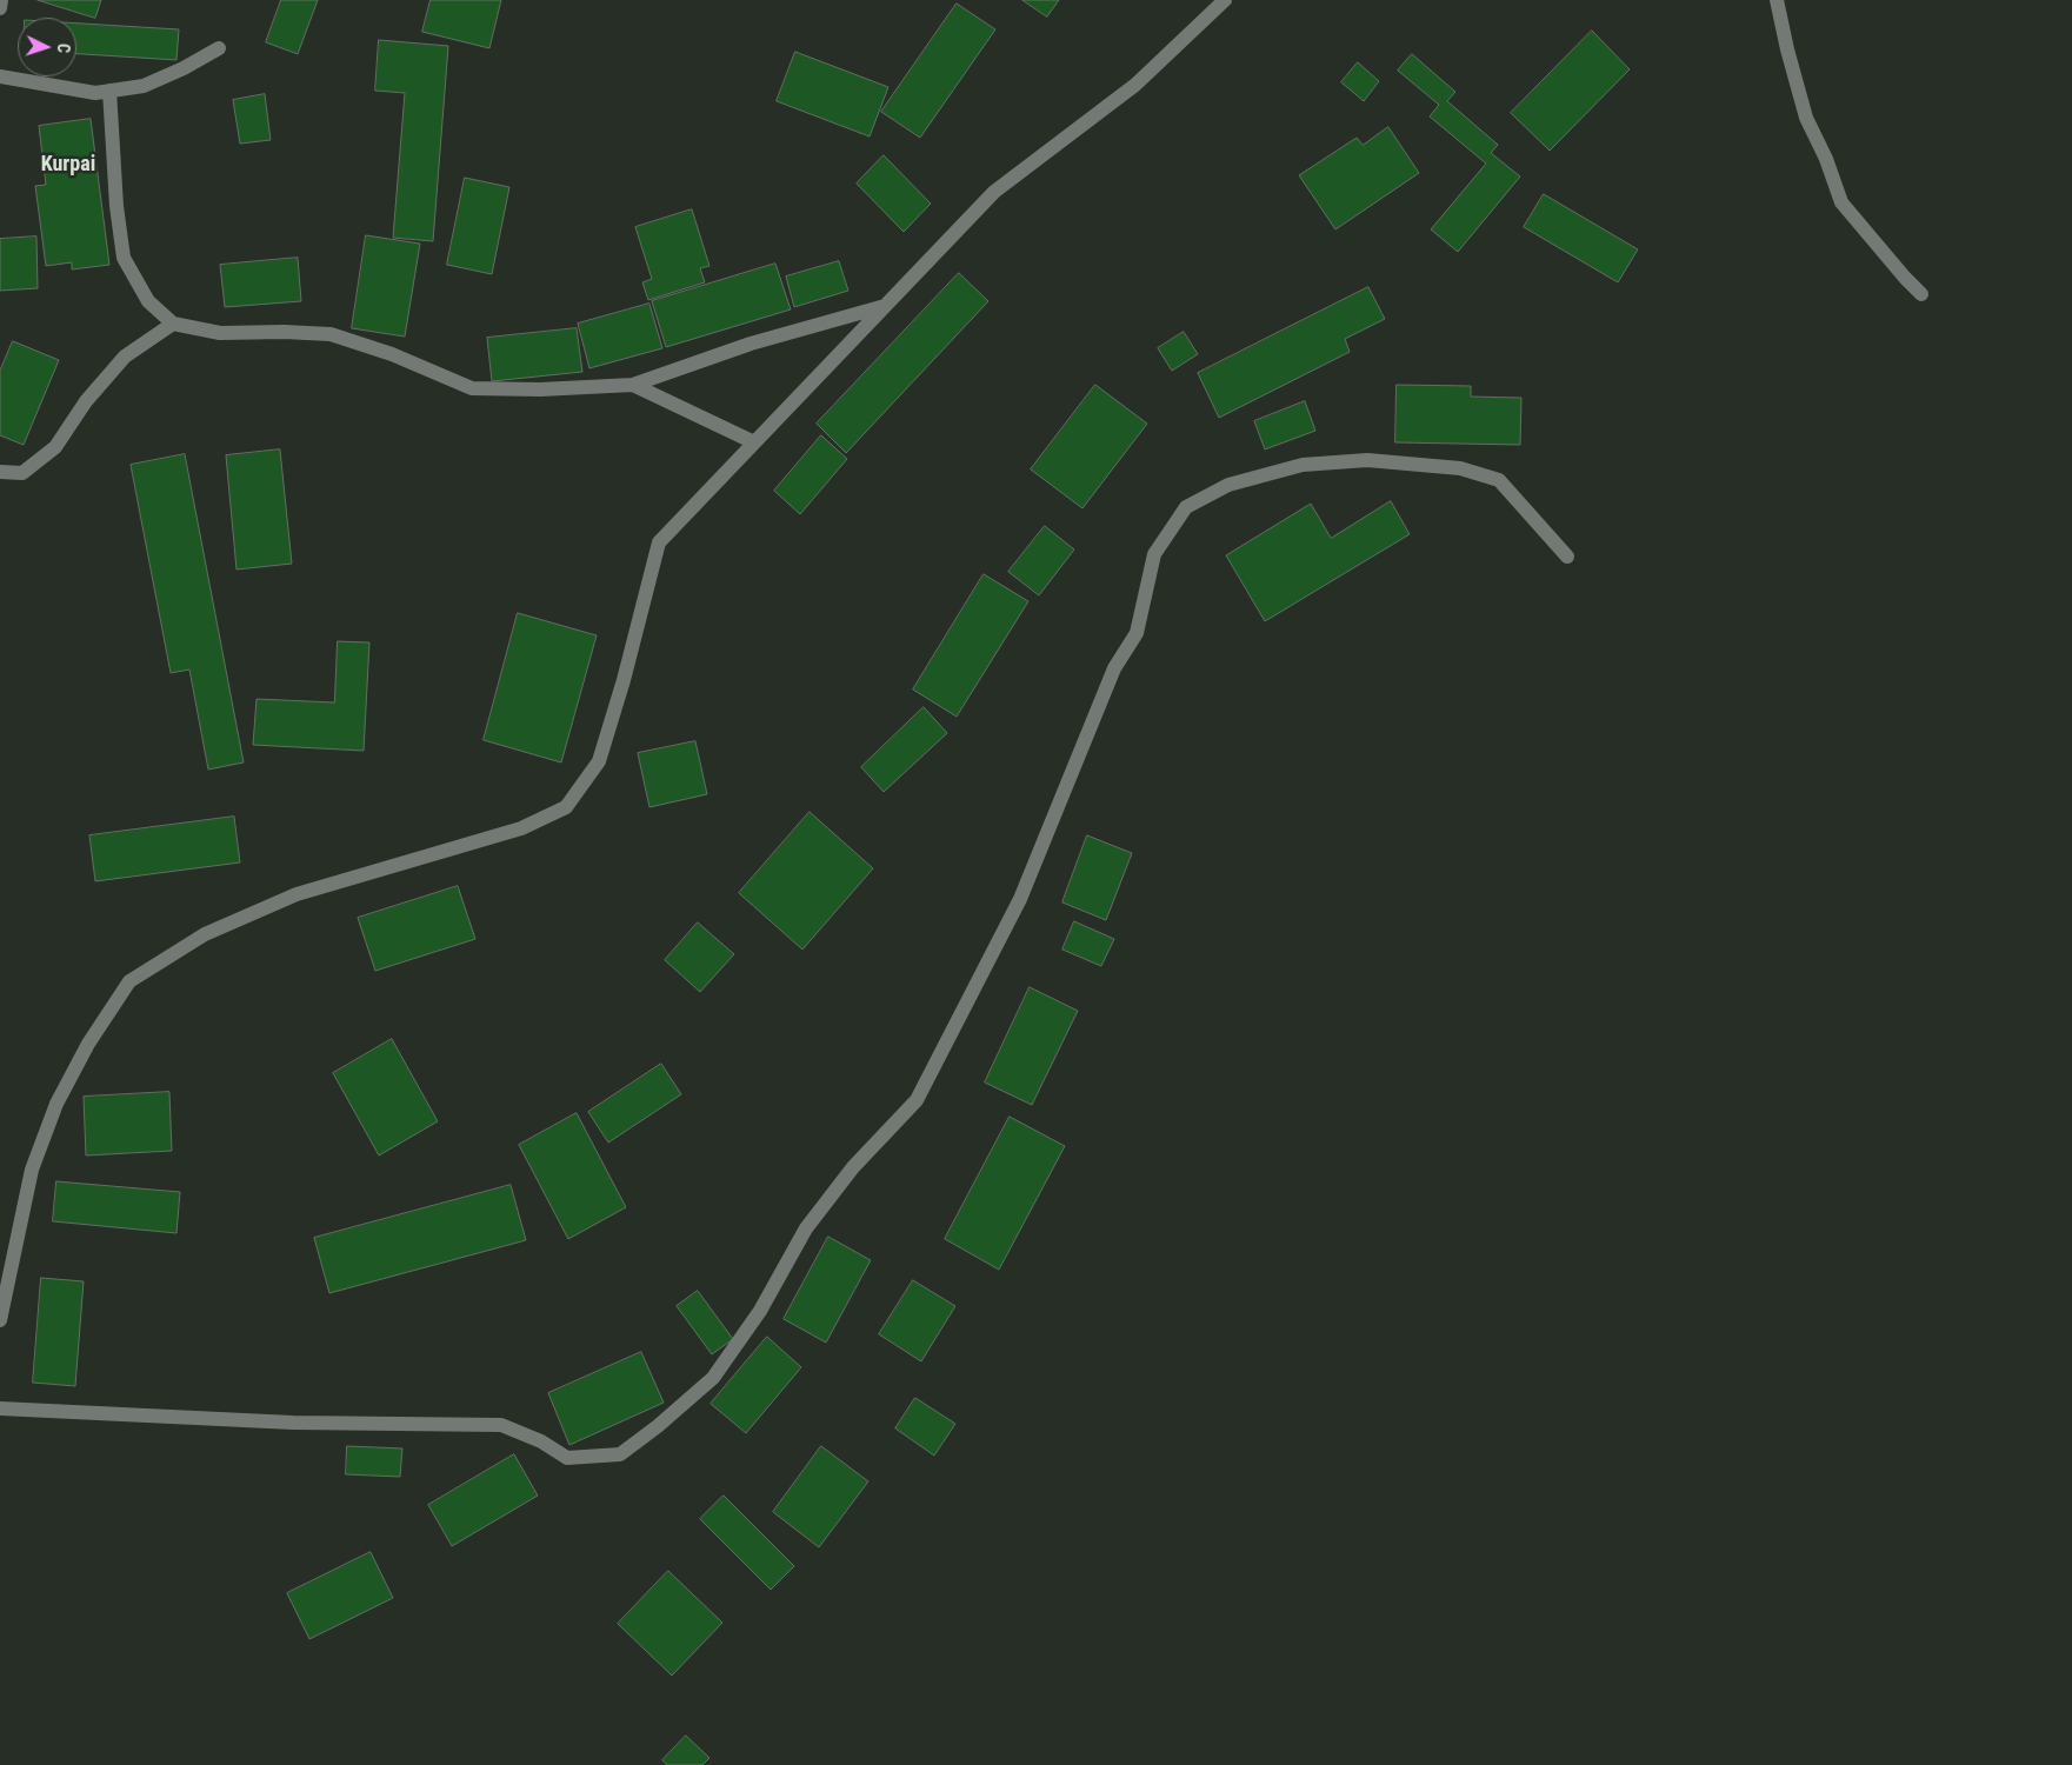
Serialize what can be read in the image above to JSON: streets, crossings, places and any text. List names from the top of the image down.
{
  "districts": ["Kurpai"],
  "north": "right"
}
